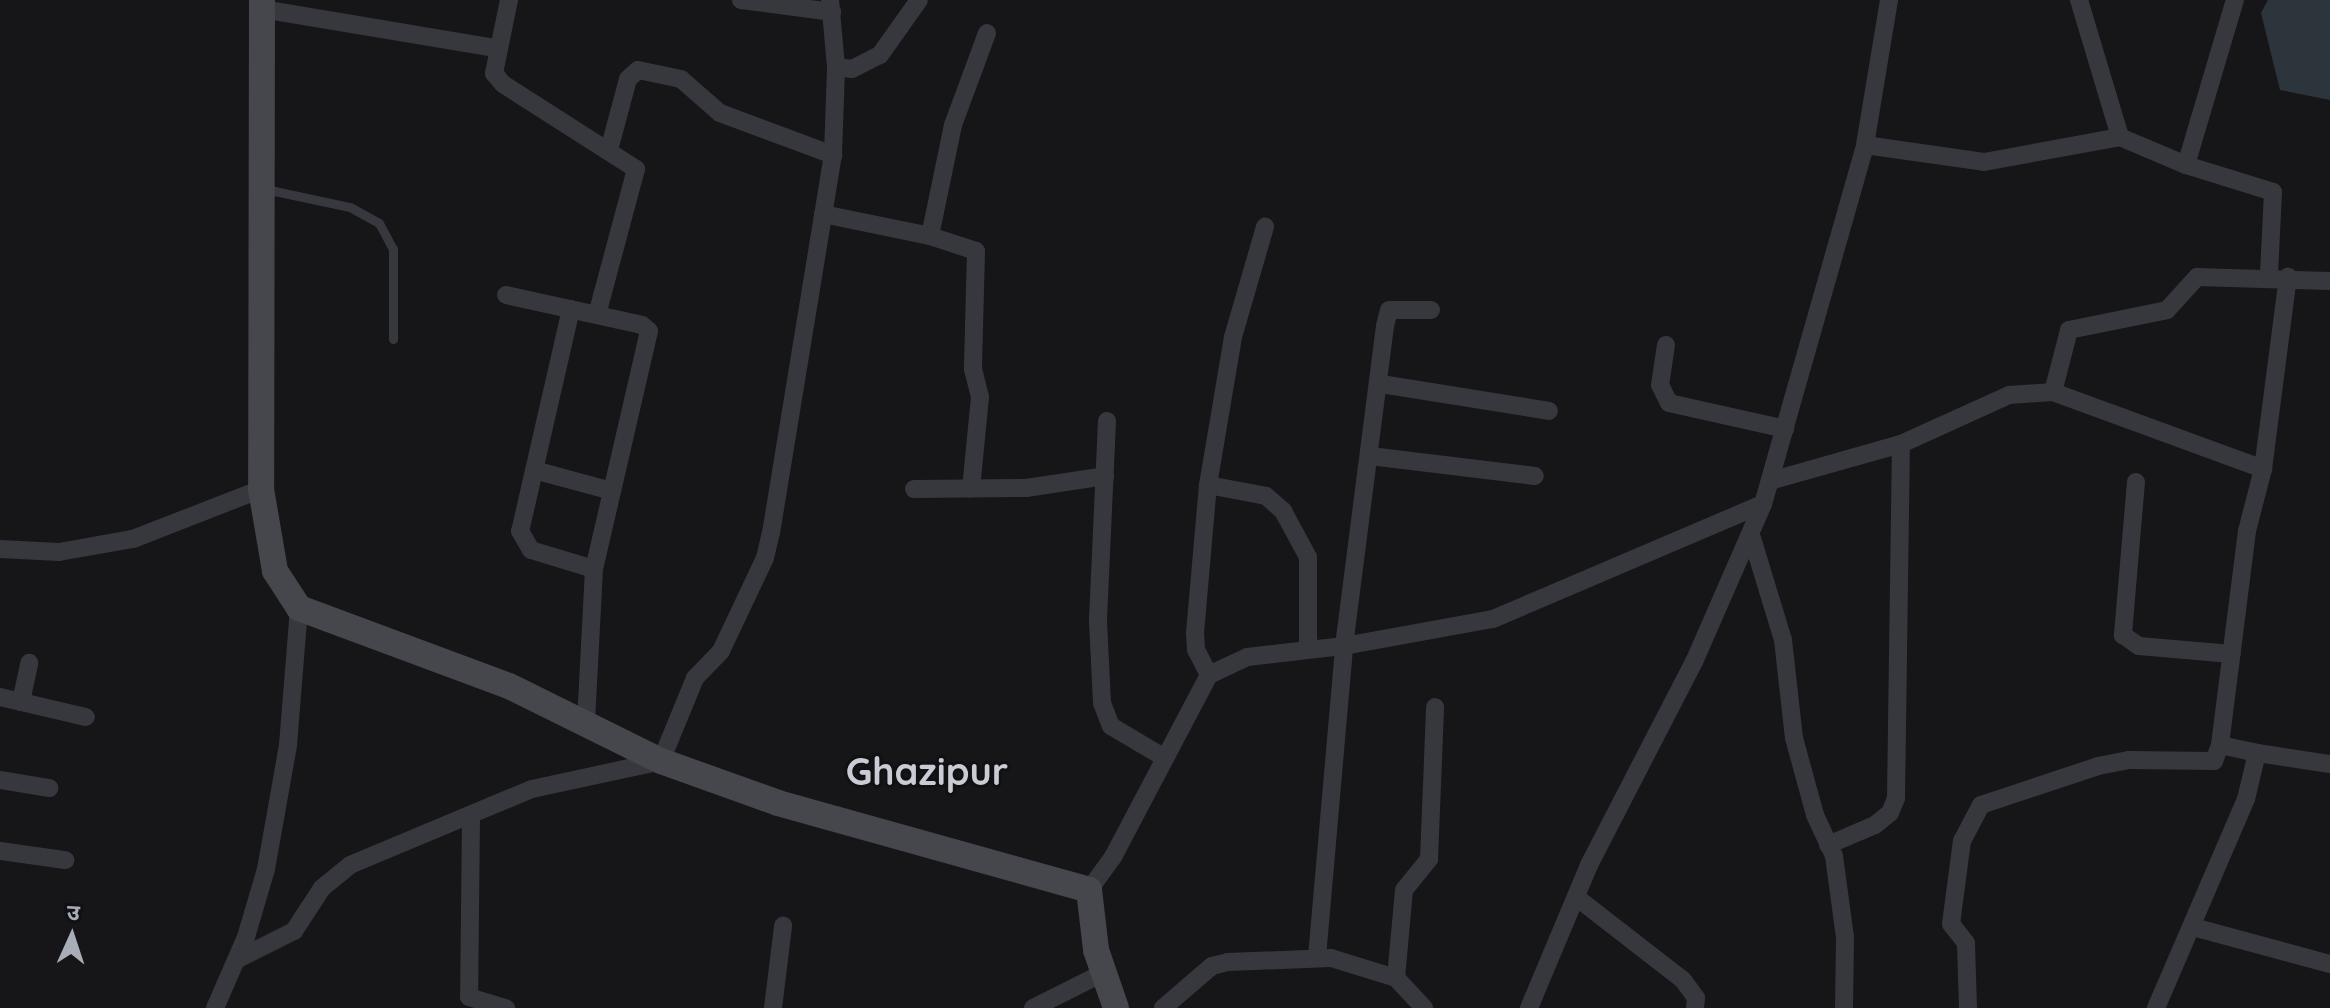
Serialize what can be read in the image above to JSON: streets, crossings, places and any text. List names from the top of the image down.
{
  "districts": ["Ghazipur"],
  "north": "top"
}
